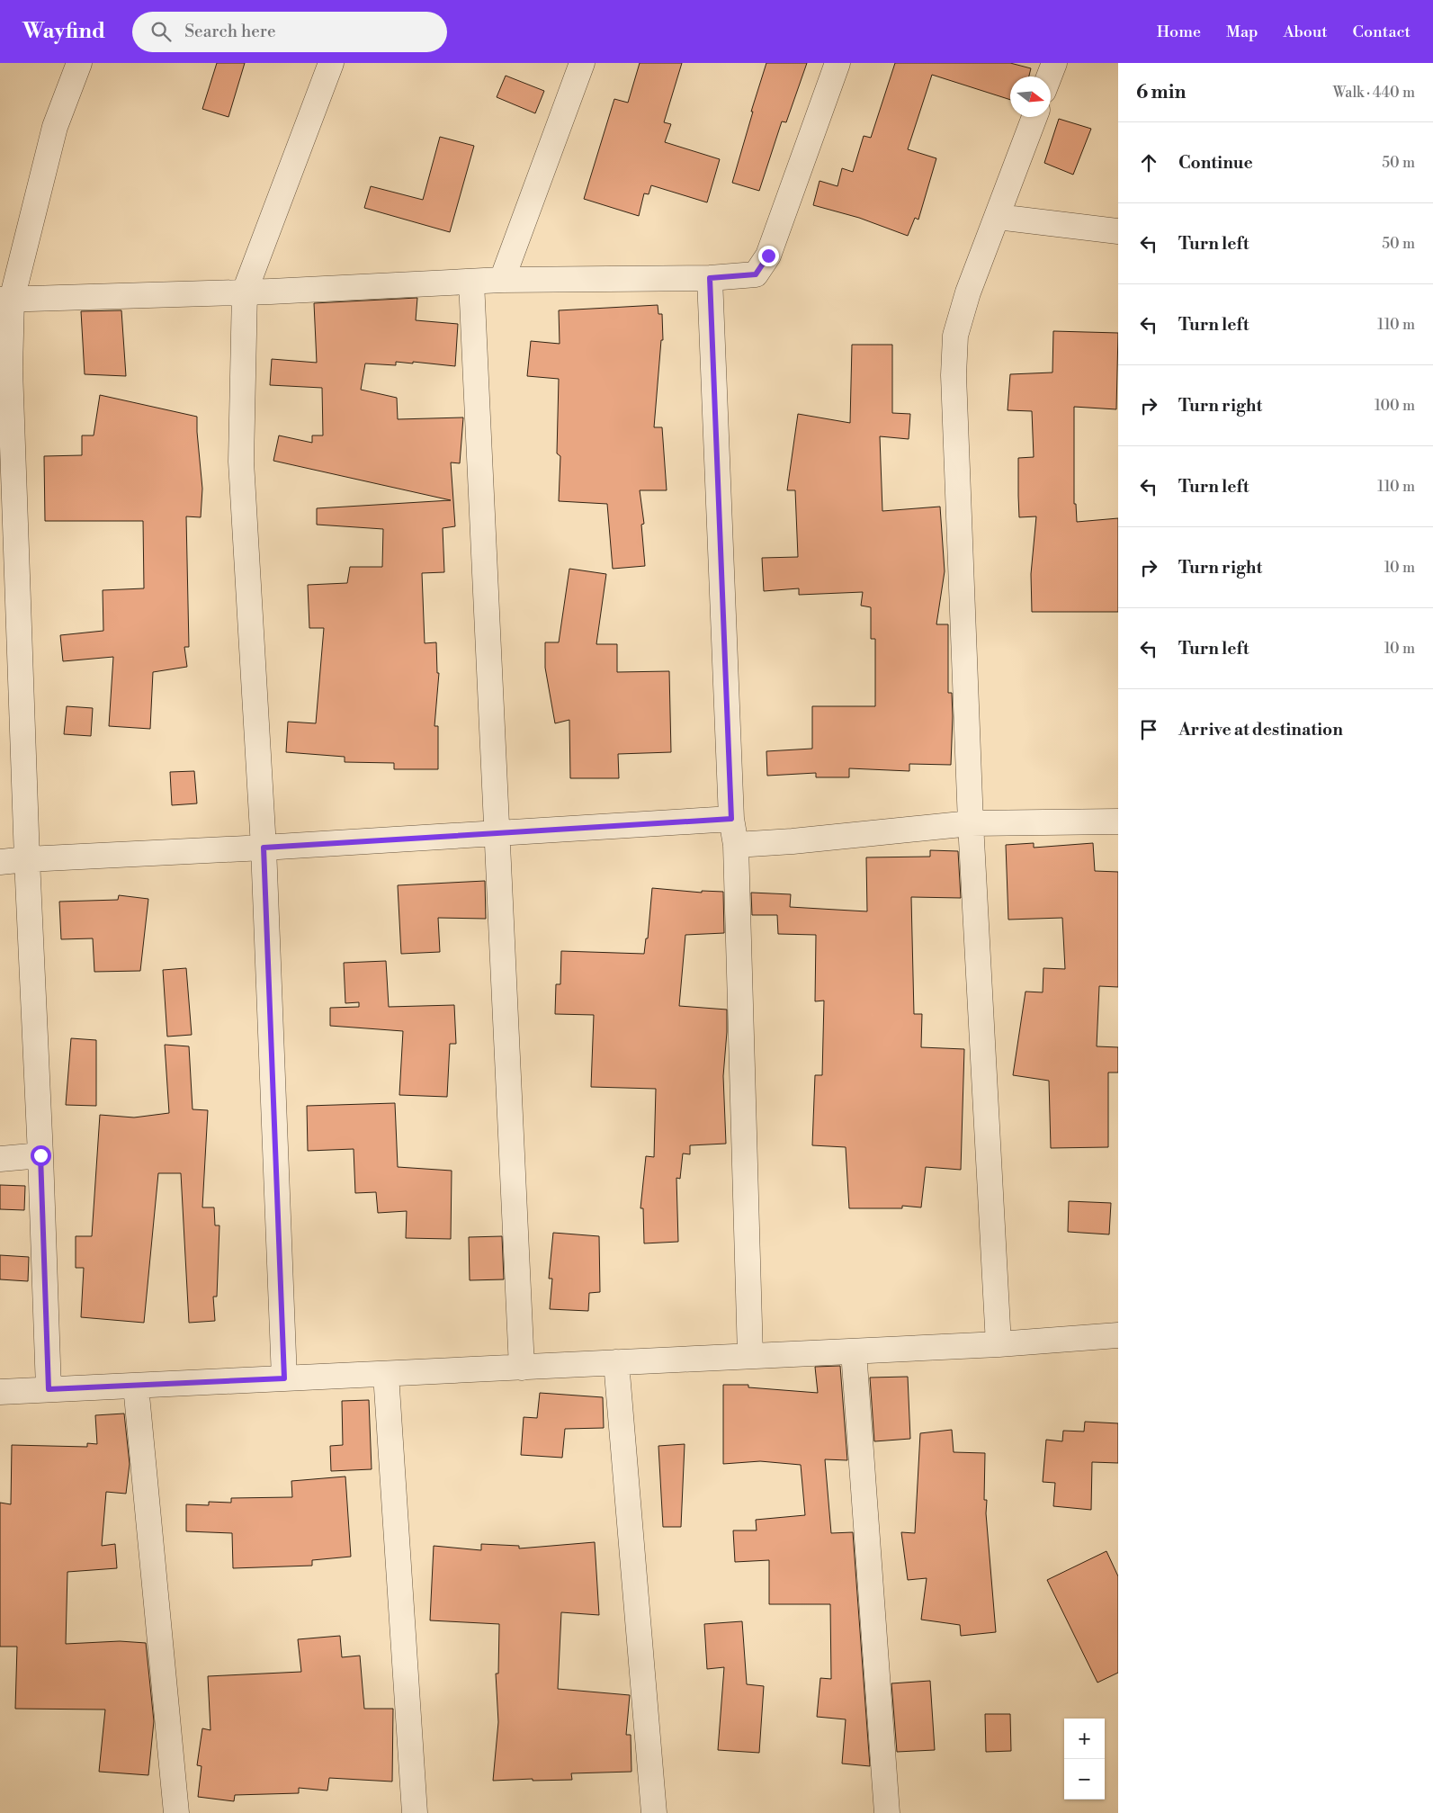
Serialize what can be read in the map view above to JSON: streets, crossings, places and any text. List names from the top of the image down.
{
  "north": "right",
  "page": {
    "header": "Wayfind",
    "search": "Search here",
    "nav": [
      "Home",
      "Map",
      "About",
      "Contact"
    ],
    "heading": ["6 min", "Walk · 440 m"],
    "list": [
      ["Continue", "50 m"],
      ["Turn left", "50 m"],
      ["Turn left", "110 m"],
      ["Turn right", "100 m"],
      ["Turn left", "110 m"],
      ["Turn right", "10 m"],
      ["Turn left", "10 m"],
      "Arrive at destination"
    ],
    "map_buttons": ["+", "−"]
  }
}
